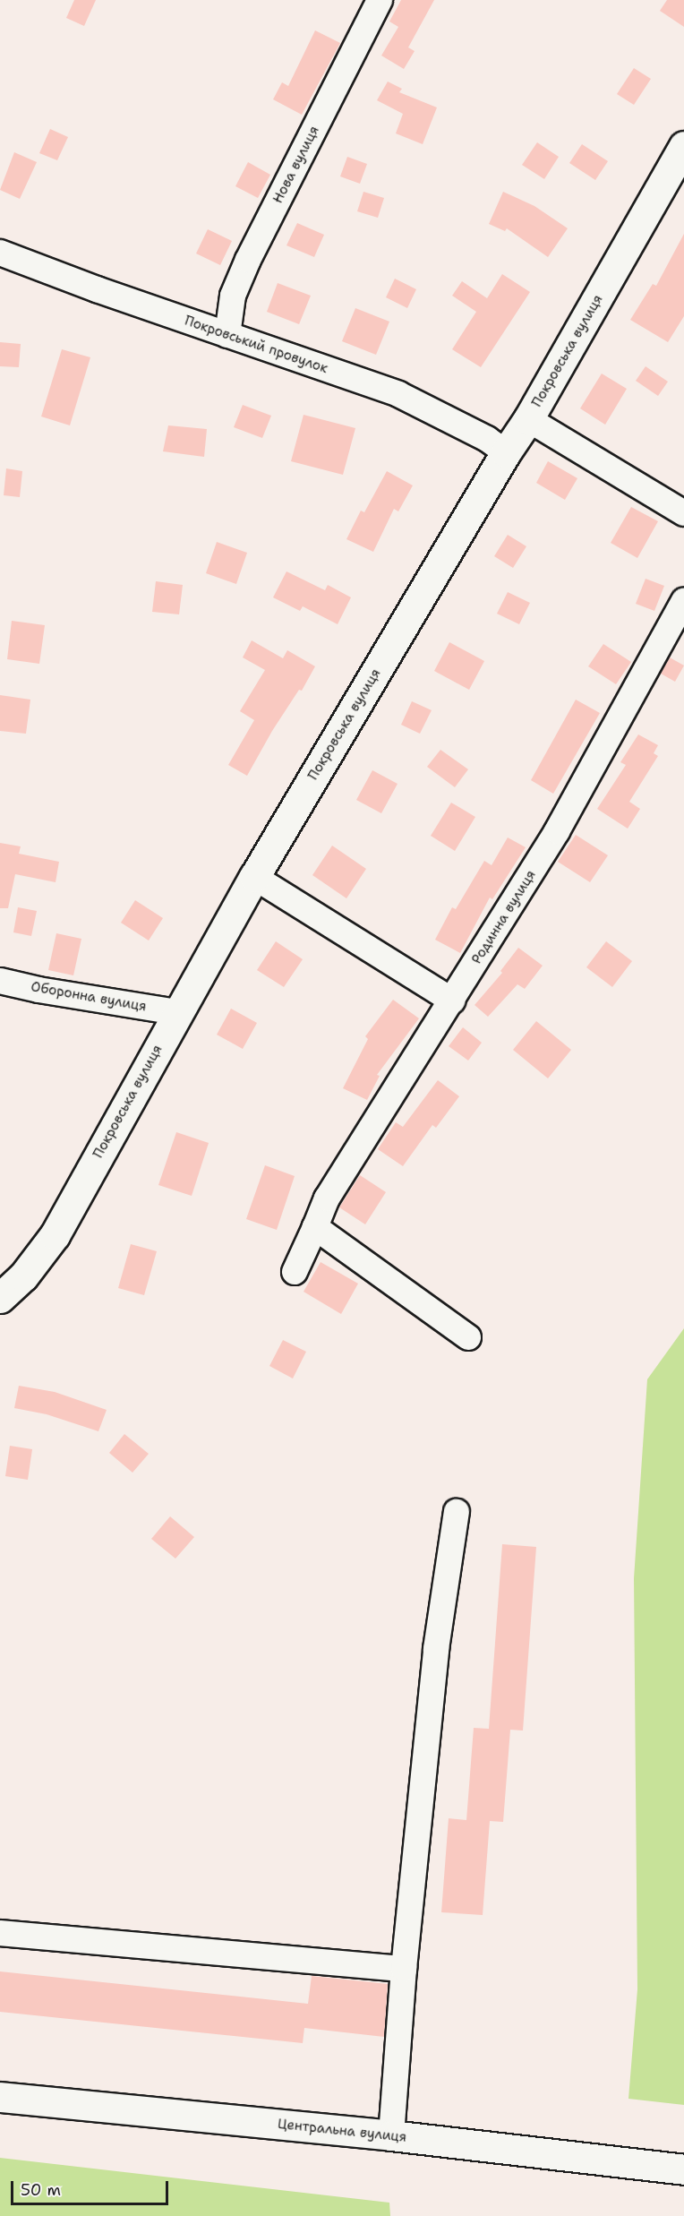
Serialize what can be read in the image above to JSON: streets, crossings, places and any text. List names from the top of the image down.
{
  "streets": {
    "street": [
      "Нова вулиця",
      "Покровський провулок",
      "Покровська вулиця",
      "Родинна вулиця",
      "Оборонна вулиця",
      "Центральна вулиця"
    ]
  },
  "crossings": [
    ["Нова вулиця", "Покровський провулок"],
    ["Покровський провулок", "Покровська вулиця"],
    ["Покровська вулиця", "Оборонна вулиця"]
  ],
  "scale_bar": "50 m"
}
